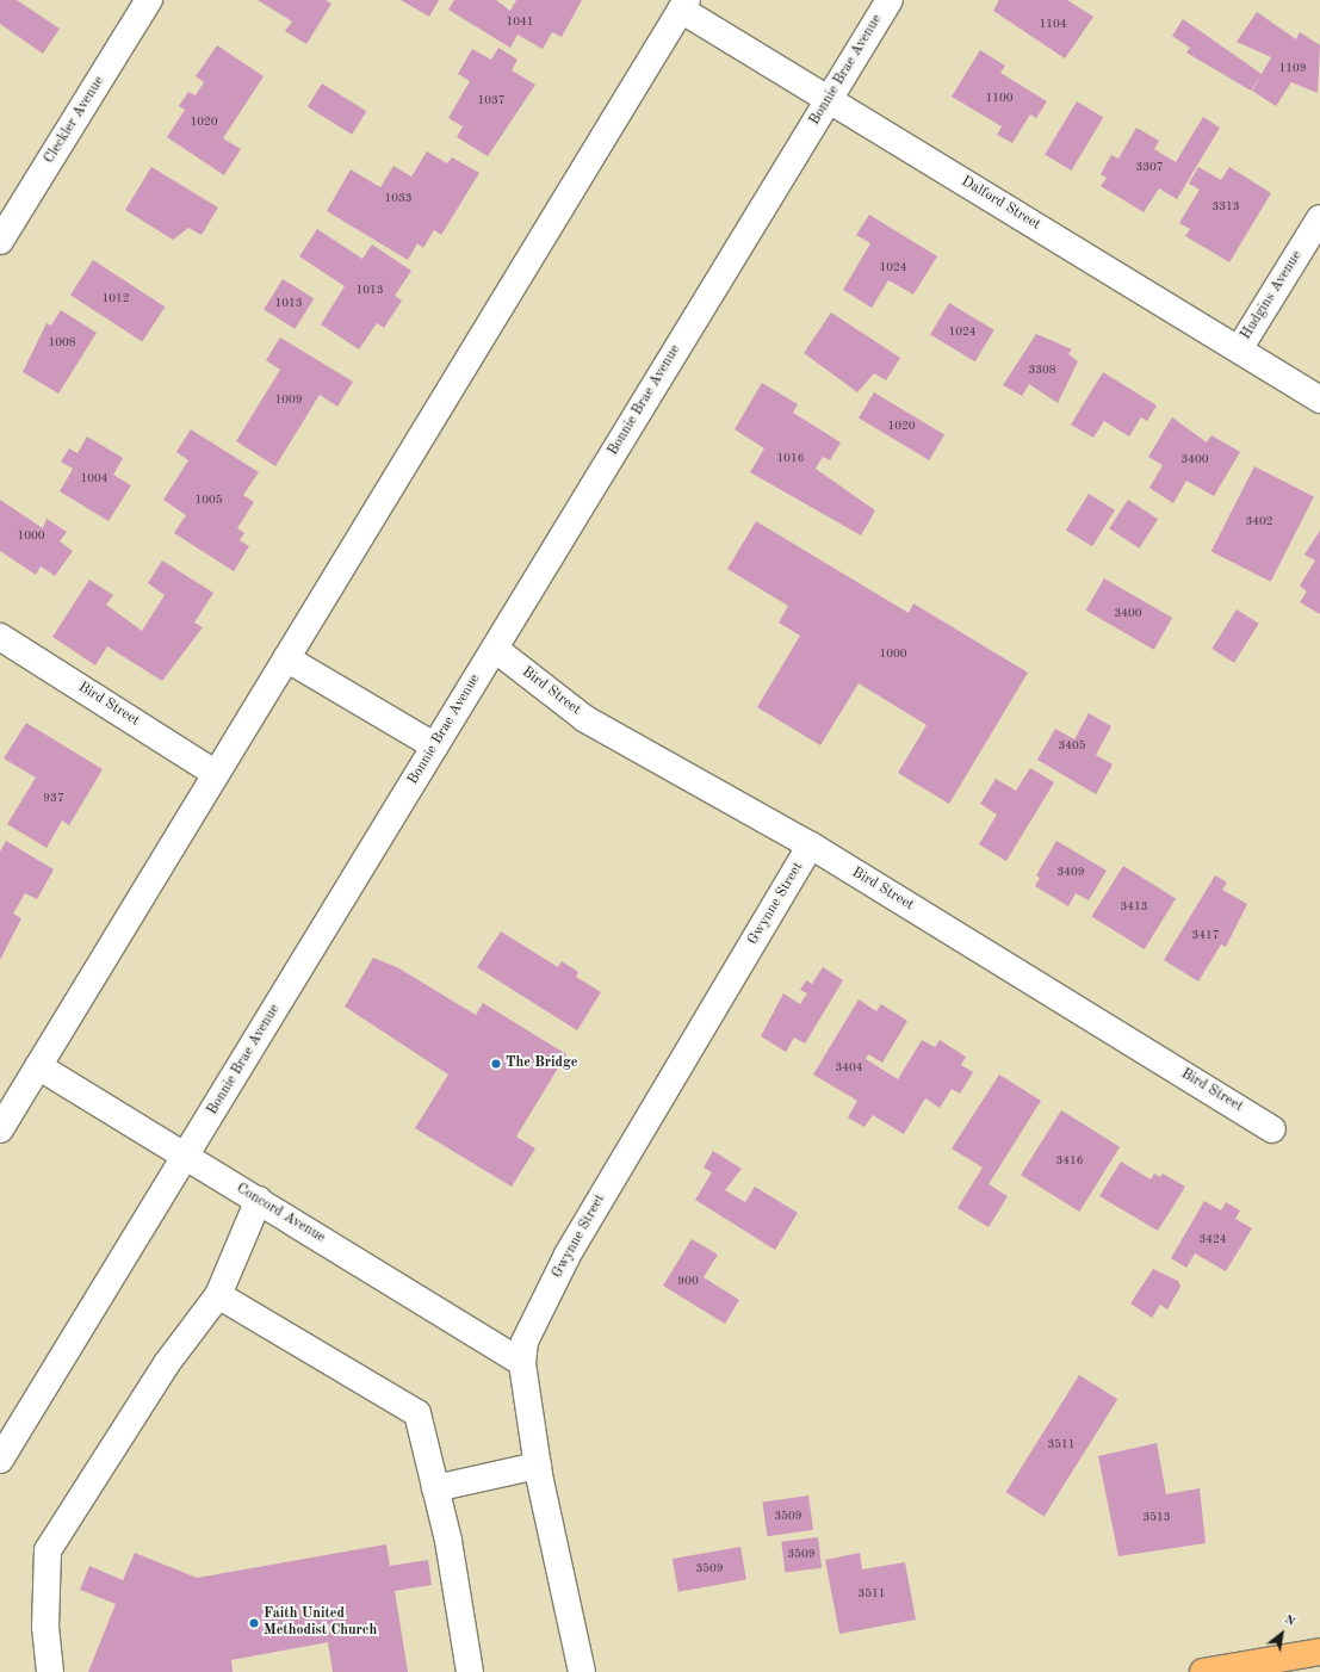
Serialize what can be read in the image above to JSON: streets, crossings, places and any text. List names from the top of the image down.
{
  "streets": {
    "street": [
      "Bonnie Brae Avenue",
      "Cleckler Avenue",
      "Dalford Street",
      "Hudgins Avenue",
      "Bird Street",
      "Gwynne Street",
      "Concord Avenue"
    ]
  },
  "crossings": [
    ["Bonnie Brae Avenue", "Dalford Street"],
    ["Bonnie Brae Avenue", "Bird Street"],
    ["Bonnie Brae Avenue", "Concord Avenue"],
    ["Dalford Street", "Hudgins Avenue"],
    ["Bird Street", "Gwynne Street"],
    ["Gwynne Street", "Concord Avenue"]
  ],
  "places": ["The Bridge", "Faith United Methodist Church"],
  "house_numbers": [
    "1041",
    "1104",
    "1109",
    "1100",
    "1037",
    "1020",
    "3307",
    "1033",
    "3313",
    "1024",
    "1013",
    "1012",
    "1013",
    "1024",
    "1008",
    "3308",
    "1009",
    "1020",
    "1016",
    "3400",
    "1004",
    "1005",
    "3402",
    "1000",
    "3400",
    "1000",
    "3405",
    "937",
    "3409",
    "3413",
    "3417",
    "3404",
    "3416",
    "3424",
    "900",
    "3511",
    "3509",
    "3513",
    "3509",
    "3509",
    "3511"
  ],
  "north": "top right"
}
